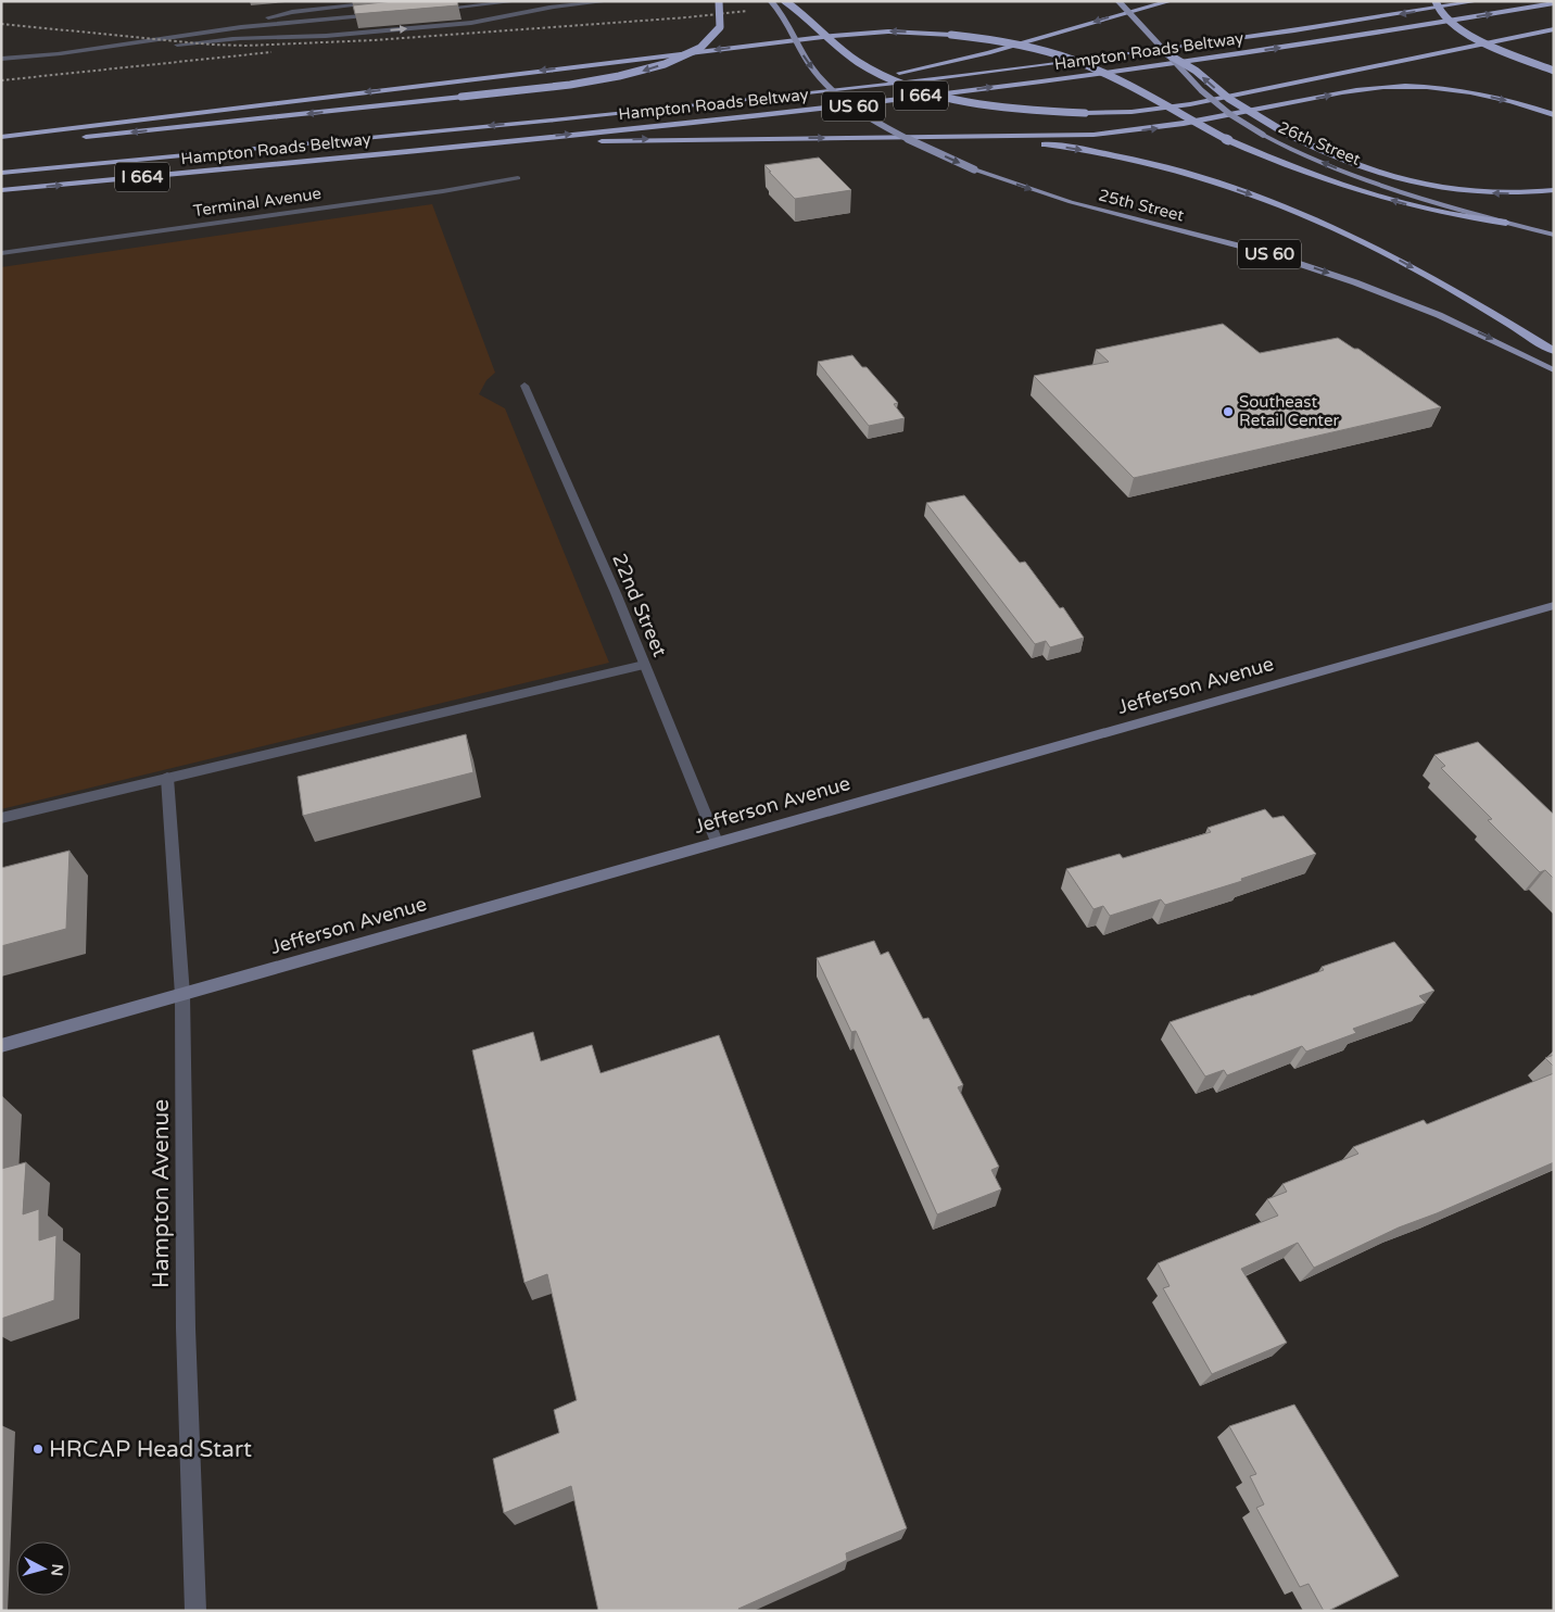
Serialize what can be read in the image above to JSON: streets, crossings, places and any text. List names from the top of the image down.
{
  "streets": {
    "highway": ["Hampton Roads Beltway", "I 664"],
    "main road": [
      "US 60",
      "26th Street",
      "25th Street",
      "Jefferson Avenue"
    ],
    "street": ["Terminal Avenue", "22nd Street", "Hampton Avenue"]
  },
  "crossings": [
    ["22nd Street", "Jefferson Avenue"],
    ["Jefferson Avenue", "Hampton Avenue"]
  ],
  "one_way": ["26th Street", "25th Street"],
  "places": ["Southeast Retail Center", "HRCAP Head Start"],
  "north": "right"
}
